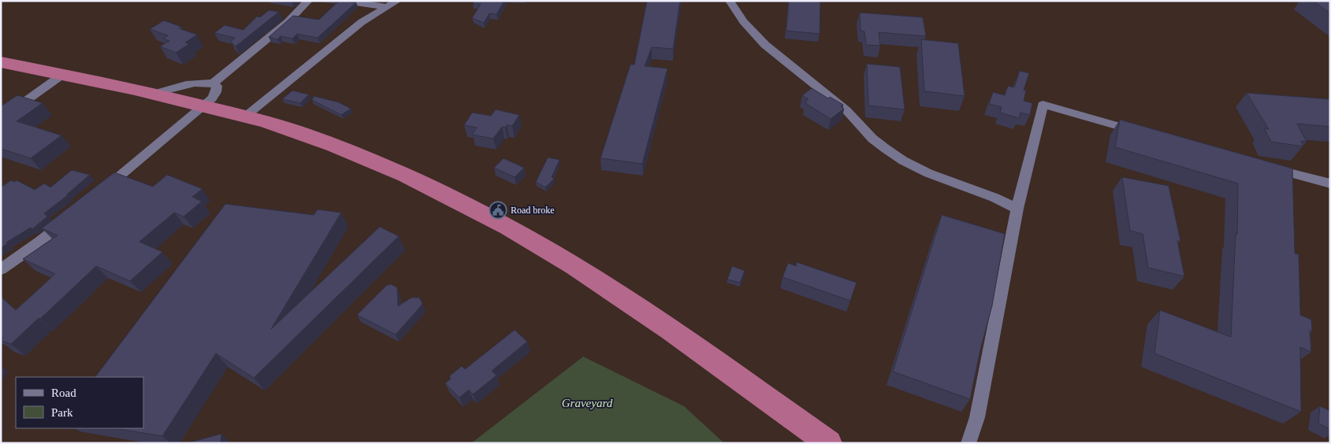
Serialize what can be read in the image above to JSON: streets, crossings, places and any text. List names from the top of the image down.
{
  "parks": ["Graveyard"],
  "places": {
    "public building": ["Road broke"]
  },
  "legend": ["Road", "Park"]
}
